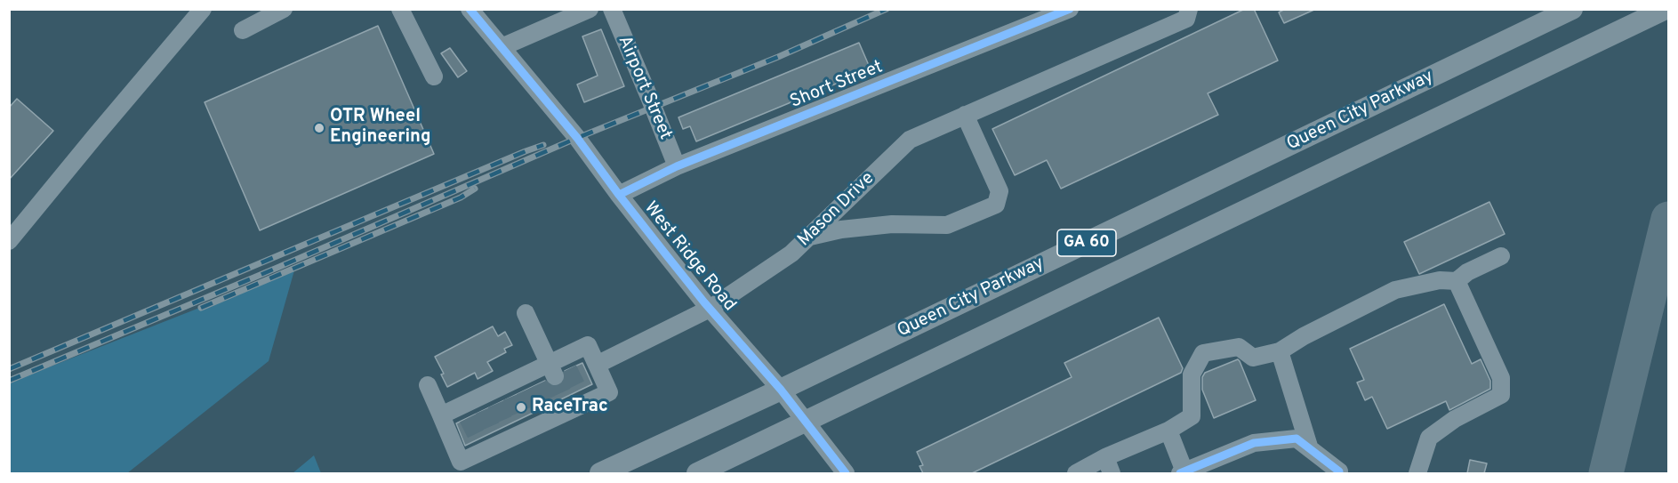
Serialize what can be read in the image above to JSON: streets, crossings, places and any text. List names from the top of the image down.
{
  "streets": {
    "main road": ["Queen City Parkway", "GA 60"],
    "street": [
      "Short Street",
      "Airport Street",
      "Mason Drive",
      "West Ridge Road"
    ]
  },
  "crossings": [
    ["Short Street", "Airport Street"],
    ["Short Street", "West Ridge Road"],
    ["Queen City Parkway", "West Ridge Road"],
    ["Mason Drive", "West Ridge Road"],
    ["GA 60", "West Ridge Road"]
  ],
  "places": ["OTR Wheel Engineering", "RaceTrac"]
}
